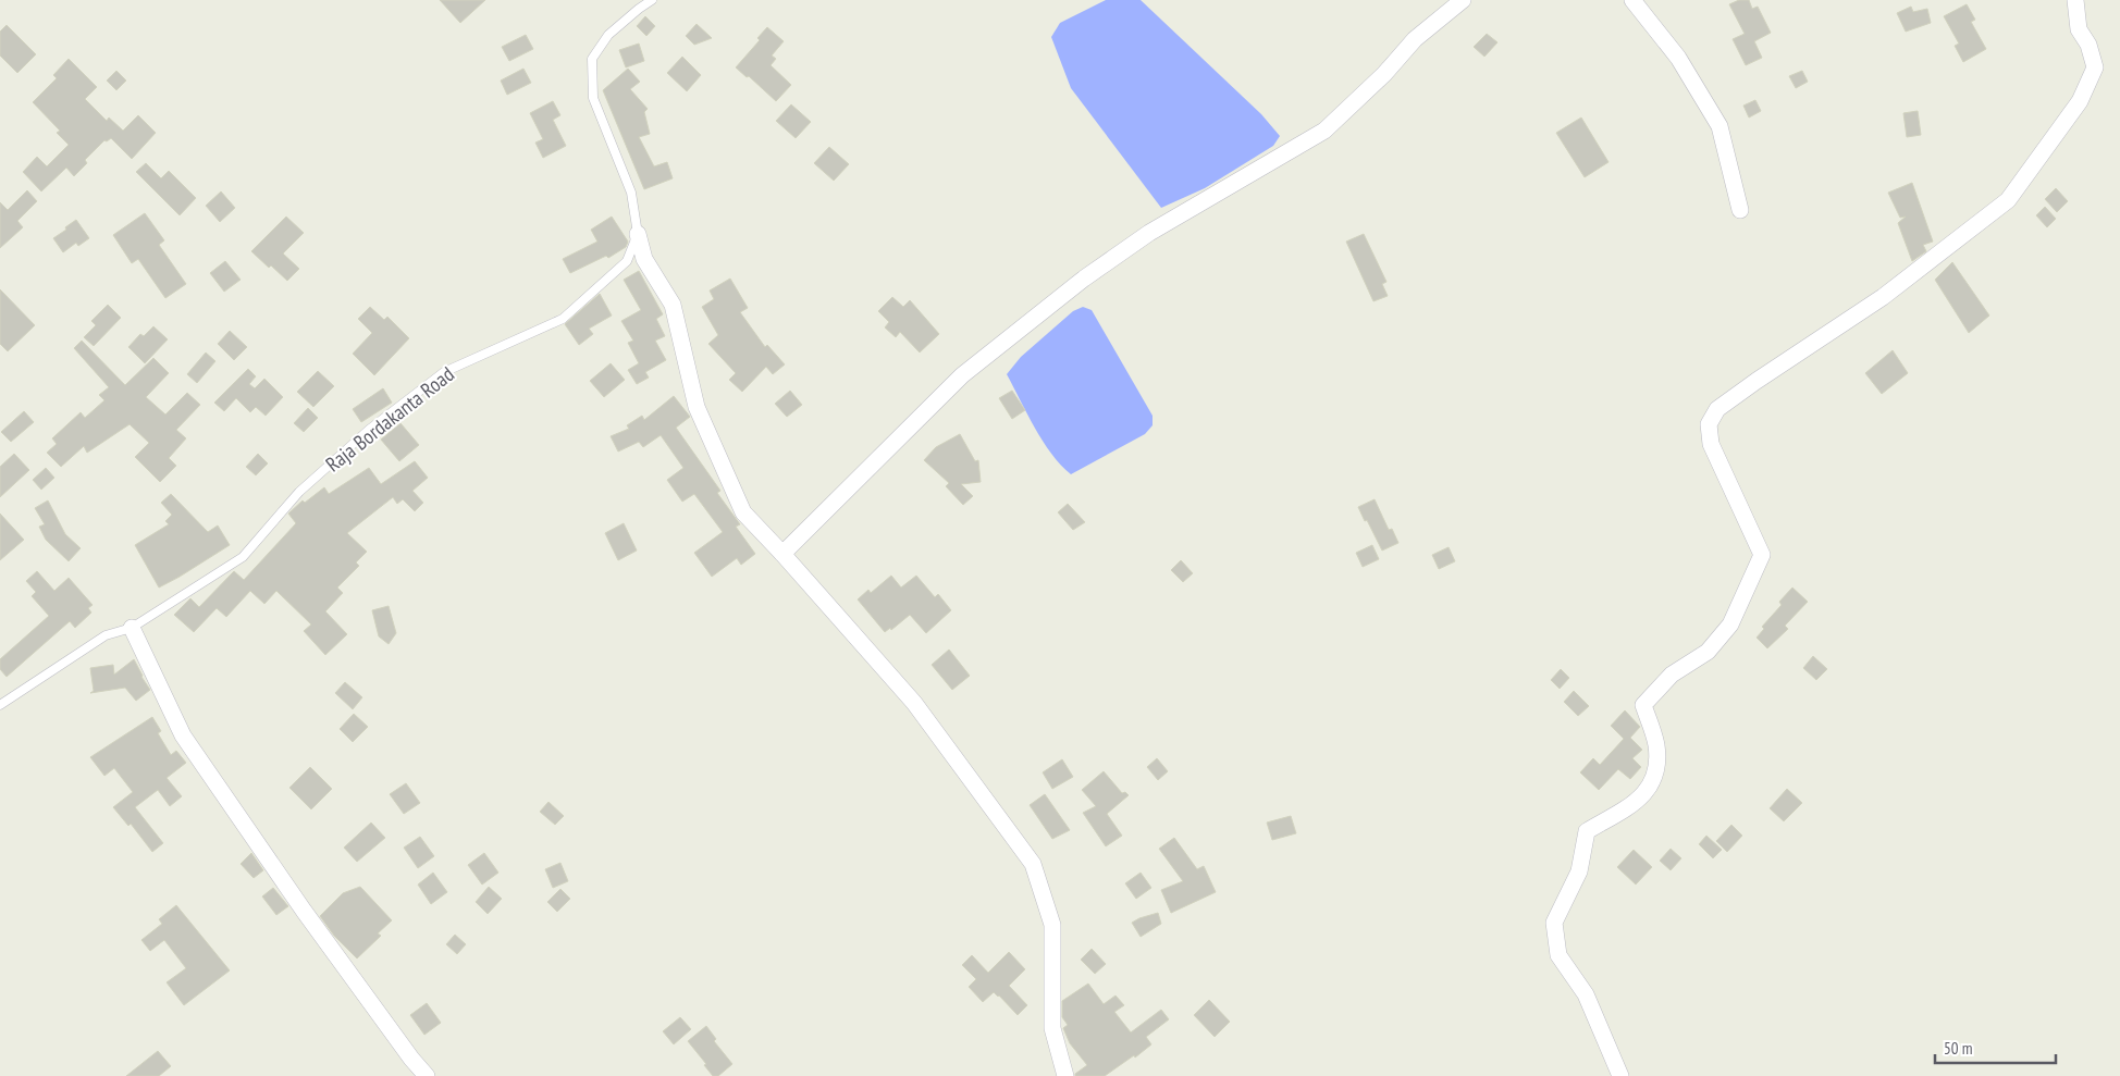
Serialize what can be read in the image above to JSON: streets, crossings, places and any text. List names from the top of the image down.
{
  "streets": {
    "lane": ["Raja Bordakanta Road"]
  },
  "scale_bar": "50 m"
}
